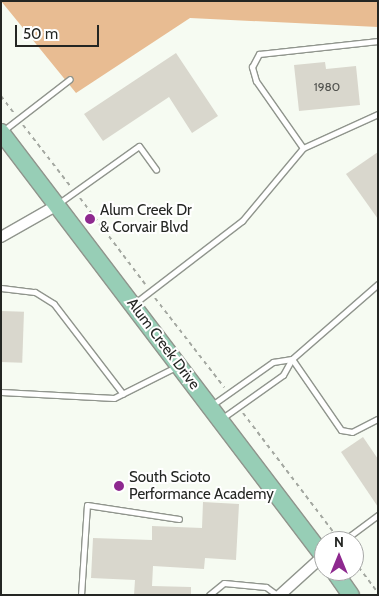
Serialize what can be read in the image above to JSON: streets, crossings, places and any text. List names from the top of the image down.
{
  "streets": {
    "main road": ["Alum Creek Drive"]
  },
  "places": ["Alum Creek Dr & Corvair Blvd", "South Scioto Performance Academy"],
  "house_numbers": ["1980"],
  "scale_bar": "50 m",
  "north": "top"
}
